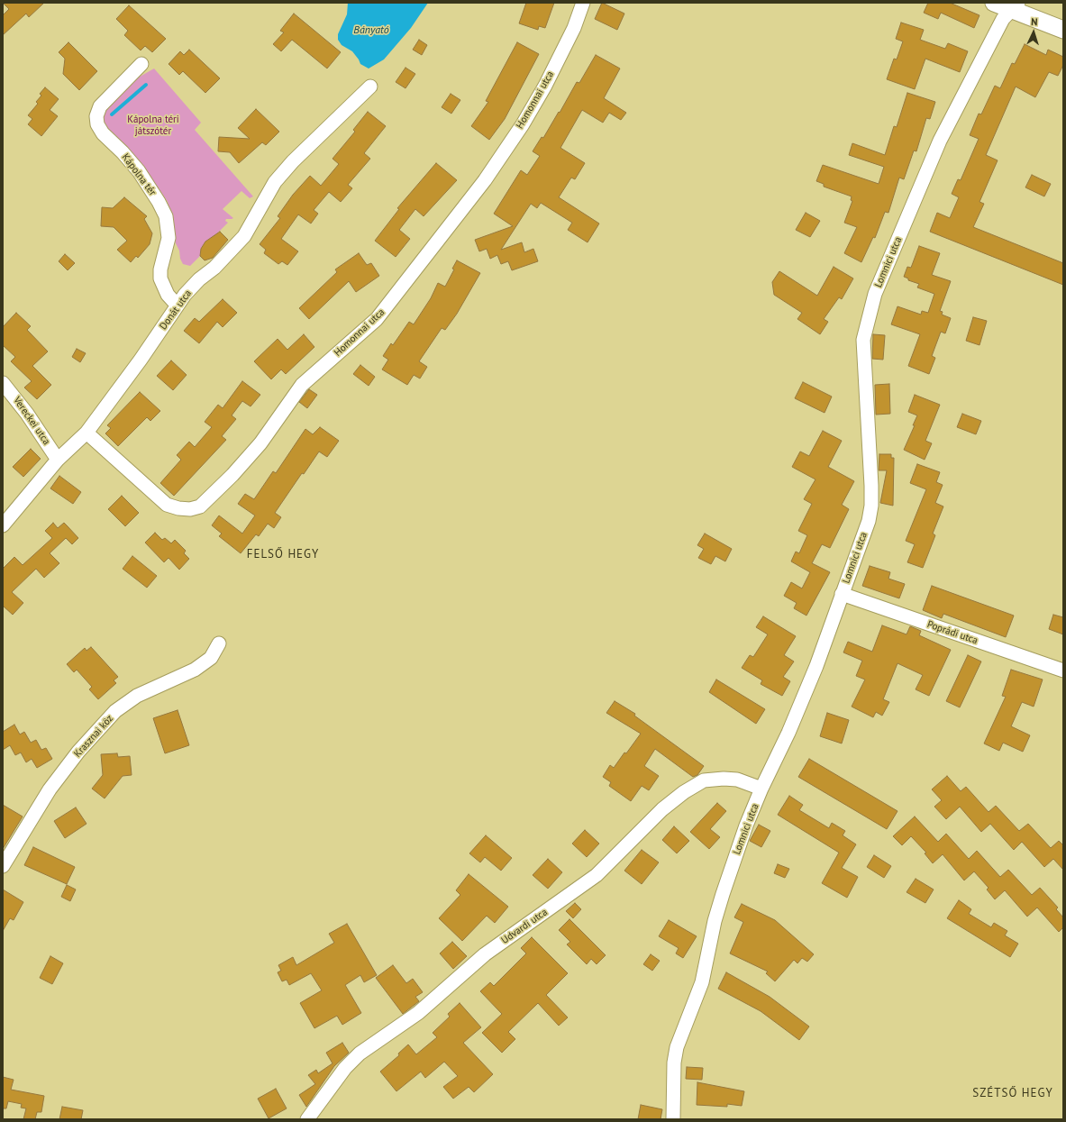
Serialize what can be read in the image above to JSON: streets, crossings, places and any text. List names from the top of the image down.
{
  "streets": {
    "street": [
      "Homonnai utca",
      "Kápolna tér",
      "Lomnici utca",
      "Donát utca",
      "Vereckei utca",
      "Poprádi utca",
      "Krasznai köz",
      "Udvardi utca"
    ]
  },
  "crossings": [
    ["Homonnai utca", "Donát utca"],
    ["Kápolna tér", "Donát utca"],
    ["Lomnici utca", "Poprádi utca"],
    ["Lomnici utca", "Udvardi utca"],
    ["Donát utca", "Vereckei utca"]
  ],
  "districts": ["FELSŐ HEGY", "SZÉTSŐ HEGY"],
  "water": ["Bányató"],
  "parks": ["Kápolna téri játszótér"],
  "north": "top"
}
